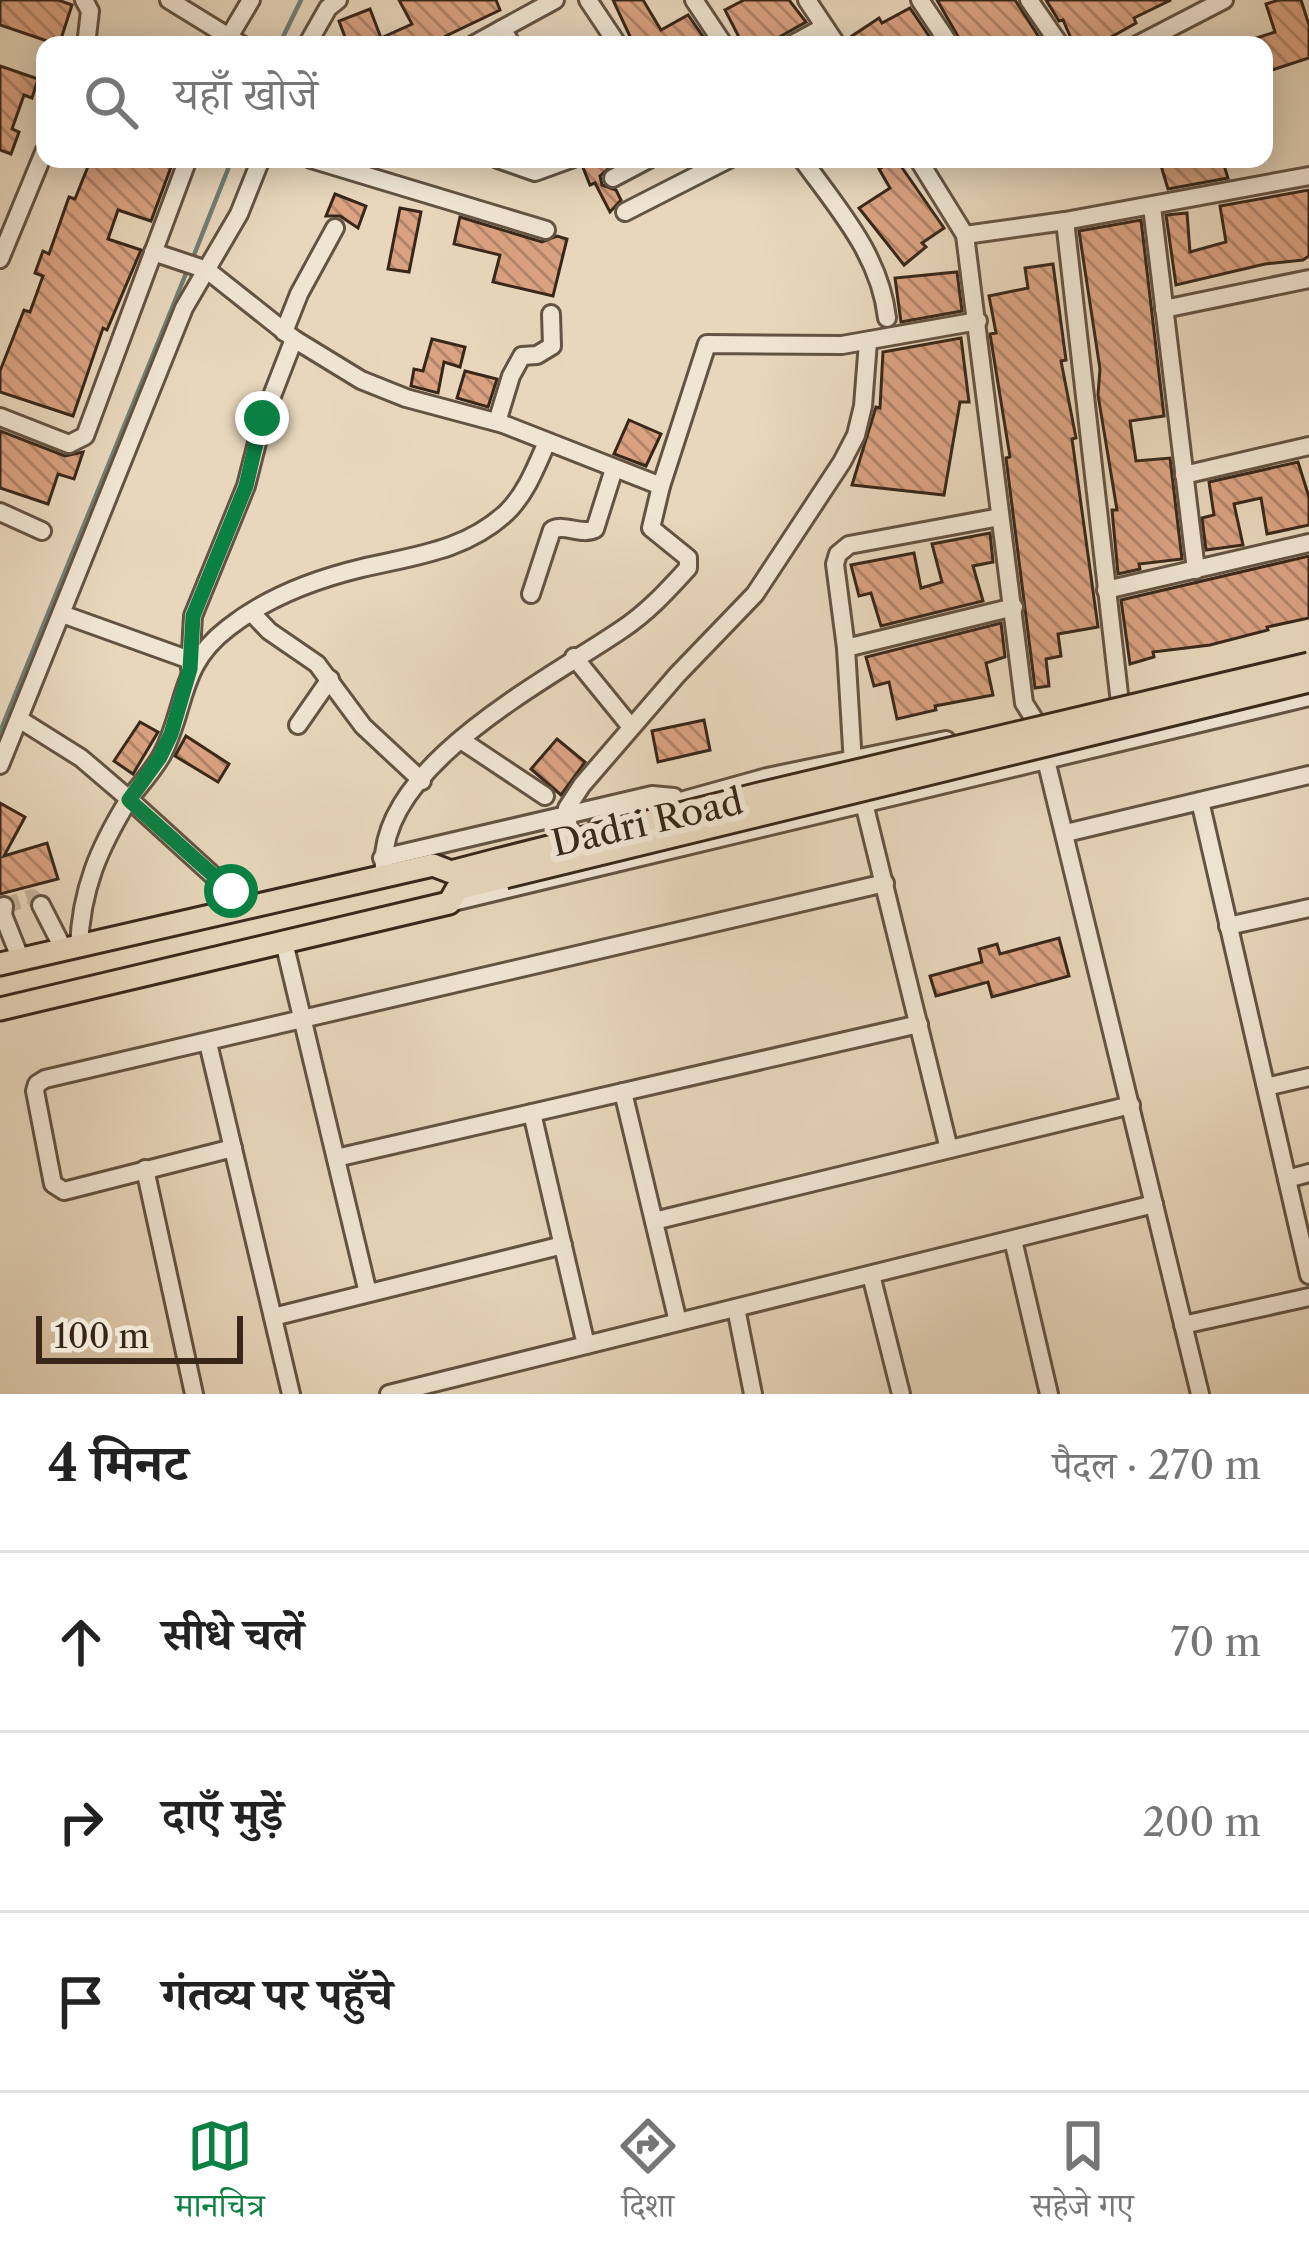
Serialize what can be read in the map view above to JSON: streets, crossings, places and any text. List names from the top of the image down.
{
  "streets": {
    "main road": ["Dadri Road"]
  },
  "scale_bar": "100 m",
  "page": {
    "search": "यहाँ खोजें",
    "scale": "100 m",
    "heading": ["4 मिनट", "पैदल · 270 m"],
    "list": [
      ["सीधे चलें", "70 m"],
      ["दाएँ मुड़ें", "200 m"],
      "गंतव्य पर पहुँचे"
    ],
    "nav": ["मानचित्र", "दिशा", "सहेजे गए"]
  }
}
